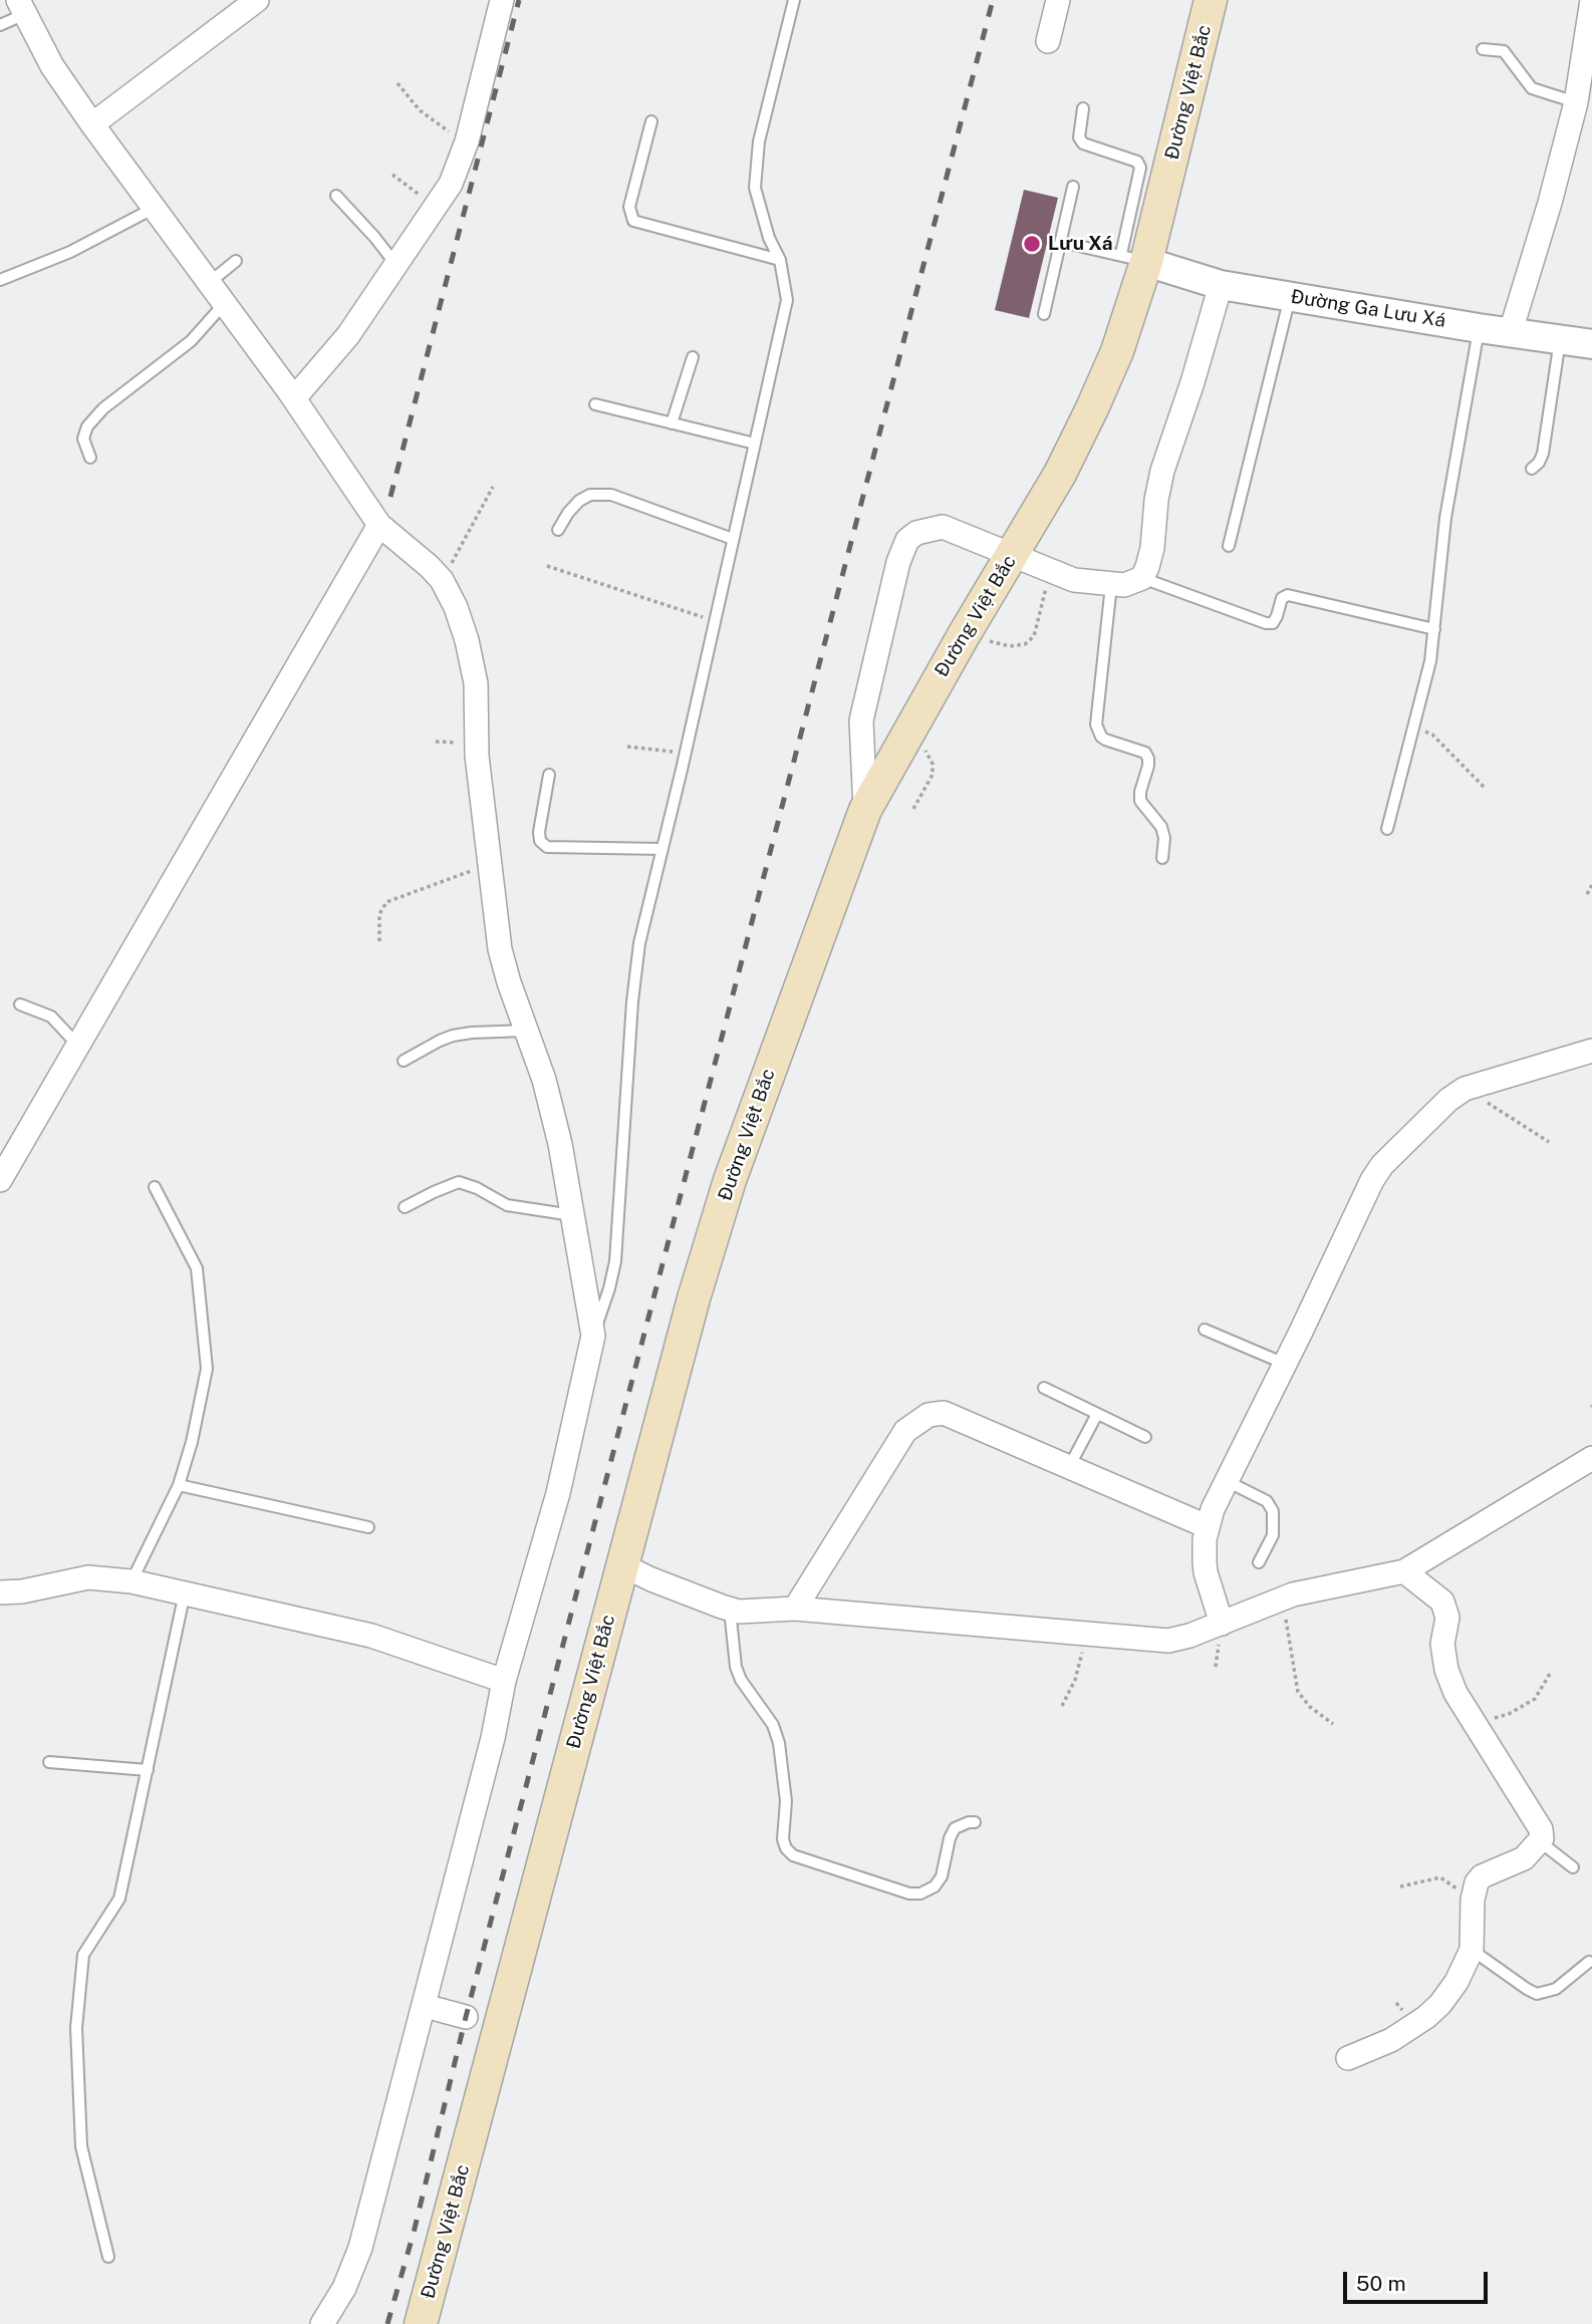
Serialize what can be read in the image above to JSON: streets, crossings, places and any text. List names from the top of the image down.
{
  "streets": {
    "main road": ["Đường Việt Bắc"],
    "street": ["Đường Ga Lưu Xá"]
  },
  "crossings": [
    ["Đường Việt Bắc", "Đường Ga Lưu Xá"]
  ],
  "places": ["Lưu Xá"],
  "scale_bar": "50 m"
}
